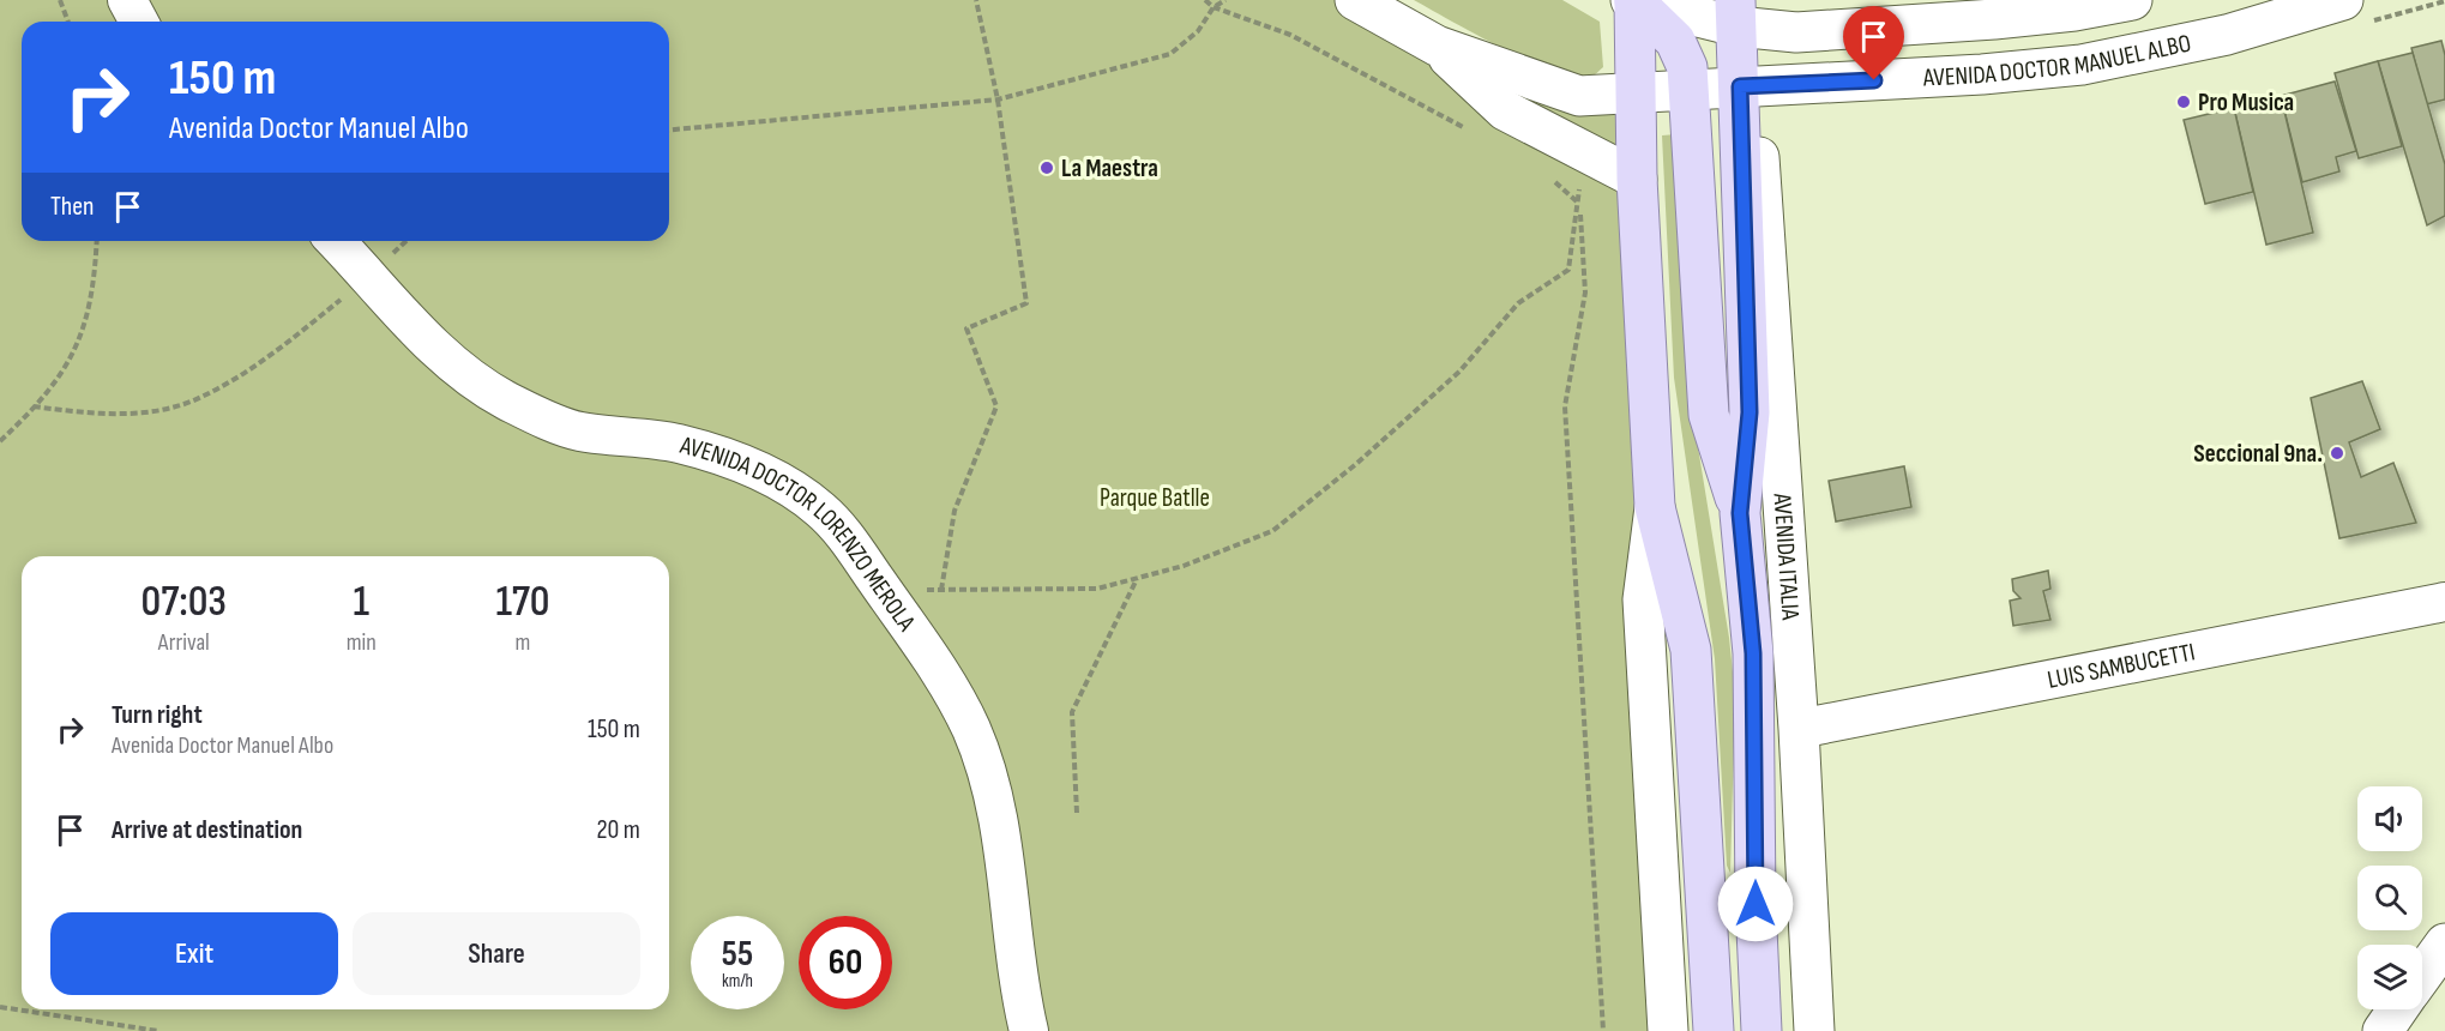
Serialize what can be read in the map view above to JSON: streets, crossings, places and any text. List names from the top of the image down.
{
  "streets": {
    "main road": ["AVENIDA ITALIA"],
    "street": ["AVENIDA DOCTOR MANUEL ALBO", "AVENIDA DOCTOR LORENZO MEROLA", "LUIS SAMBUCETTI"]
  },
  "crossings": [
    ["AVENIDA DOCTOR MANUEL ALBO", "AVENIDA ITALIA"],
    ["AVENIDA ITALIA", "LUIS SAMBUCETTI"]
  ],
  "parks": ["Parque Batlle"],
  "places": ["Pro Musica", "La Maestra", "Seccional 9na."],
  "page": {
    "turn": ["150 m", "Avenida Doctor Manuel Albo"],
    "then": "Then",
    "eta": [
      "07:03",
      "Arrival",
      "1",
      "min",
      "170",
      "m"
    ],
    "list": [
      {
        "name": "Turn right",
        "note": "Avenida Doctor Manuel Albo",
        "value": "150 m"
      },
      {
        "name": "Arrive at destination",
        "value": "20 m"
      }
    ],
    "buttons": ["Exit", "Share"],
    "speed": "55 km/h",
    "limit": "60"
  }
}
